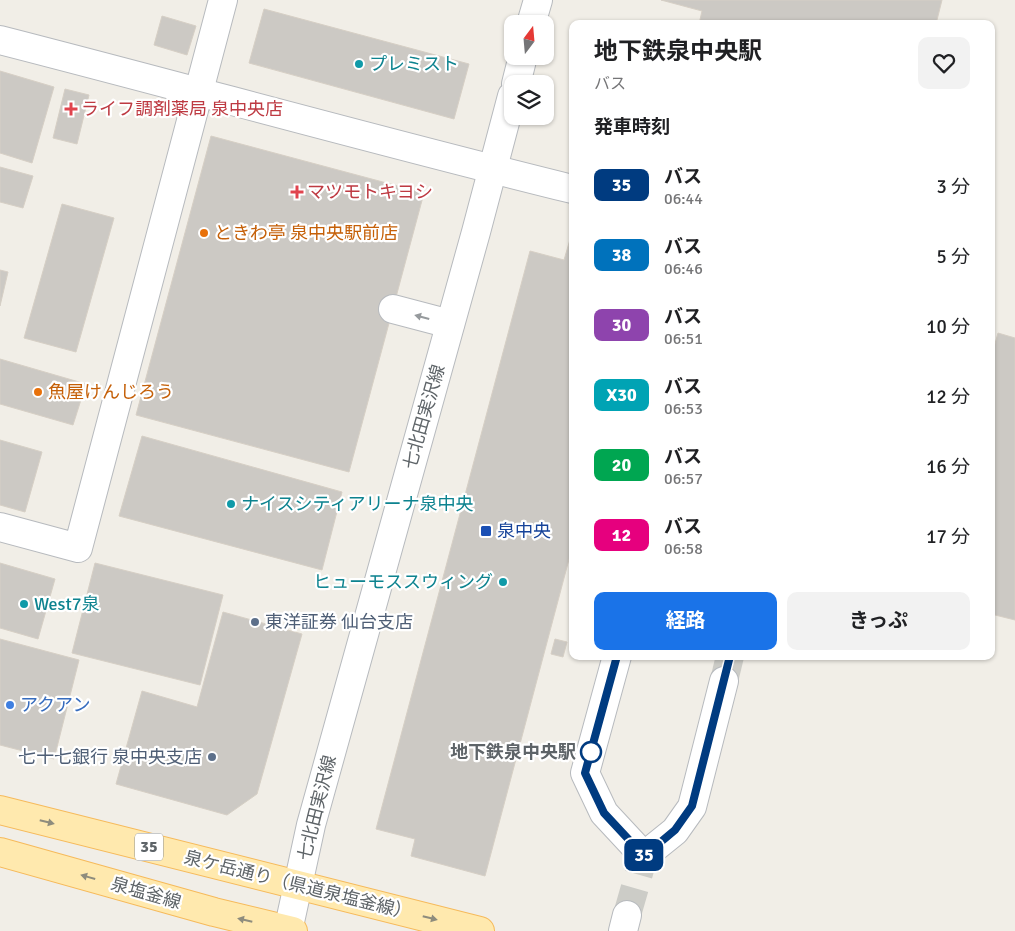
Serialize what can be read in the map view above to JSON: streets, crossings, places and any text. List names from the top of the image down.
{
  "streets": {
    "main road": ["35", "泉ケ岳通り（県道泉塩釜線）", "泉塩釜線"],
    "street": ["七北田実沢線"]
  },
  "crossings": [
    ["七北田実沢線", "泉ケ岳通り（県道泉塩釜線）"],
    ["七北田実沢線", "泉塩釜線"]
  ],
  "one_way": ["泉ケ岳通り（県道泉塩釜線）", "泉塩釜線"],
  "places": {
    "other": [
      "プレミスト",
      "ときわ亭 泉中央駅前店",
      "魚屋けんじろう",
      "ナイスシティアリーナ泉中央",
      "ヒューモススウィング",
      "West7泉",
      "東洋証券 仙台支店",
      "アクアン",
      "地下鉄泉中央駅",
      "七十七銀行 泉中央支店"
    ],
    "health": ["ライフ調剤薬局 泉中央店", "マツモトキヨシ"],
    "transit": ["泉中央"]
  },
  "lines": ["bus line 35"],
  "north": "top",
  "page": {
    "on_map": "35",
    "heading": [
      ["地下鉄泉中央駅", "バス"],
      "発車時刻"
    ],
    "list": [
      {
        "mark": "35",
        "name": "バス",
        "note": "06:44",
        "value": "3 分"
      },
      {
        "mark": "38",
        "name": "バス",
        "note": "06:46",
        "value": "5 分"
      },
      {
        "mark": "30",
        "name": "バス",
        "note": "06:51",
        "value": "10 分"
      },
      {
        "mark": "X30",
        "name": "バス",
        "note": "06:53",
        "value": "12 分"
      },
      {
        "mark": "20",
        "name": "バス",
        "note": "06:57",
        "value": "16 分"
      },
      {
        "mark": "12",
        "name": "バス",
        "note": "06:58",
        "value": "17 分"
      }
    ],
    "buttons": ["経路", "きっぷ"]
  }
}
